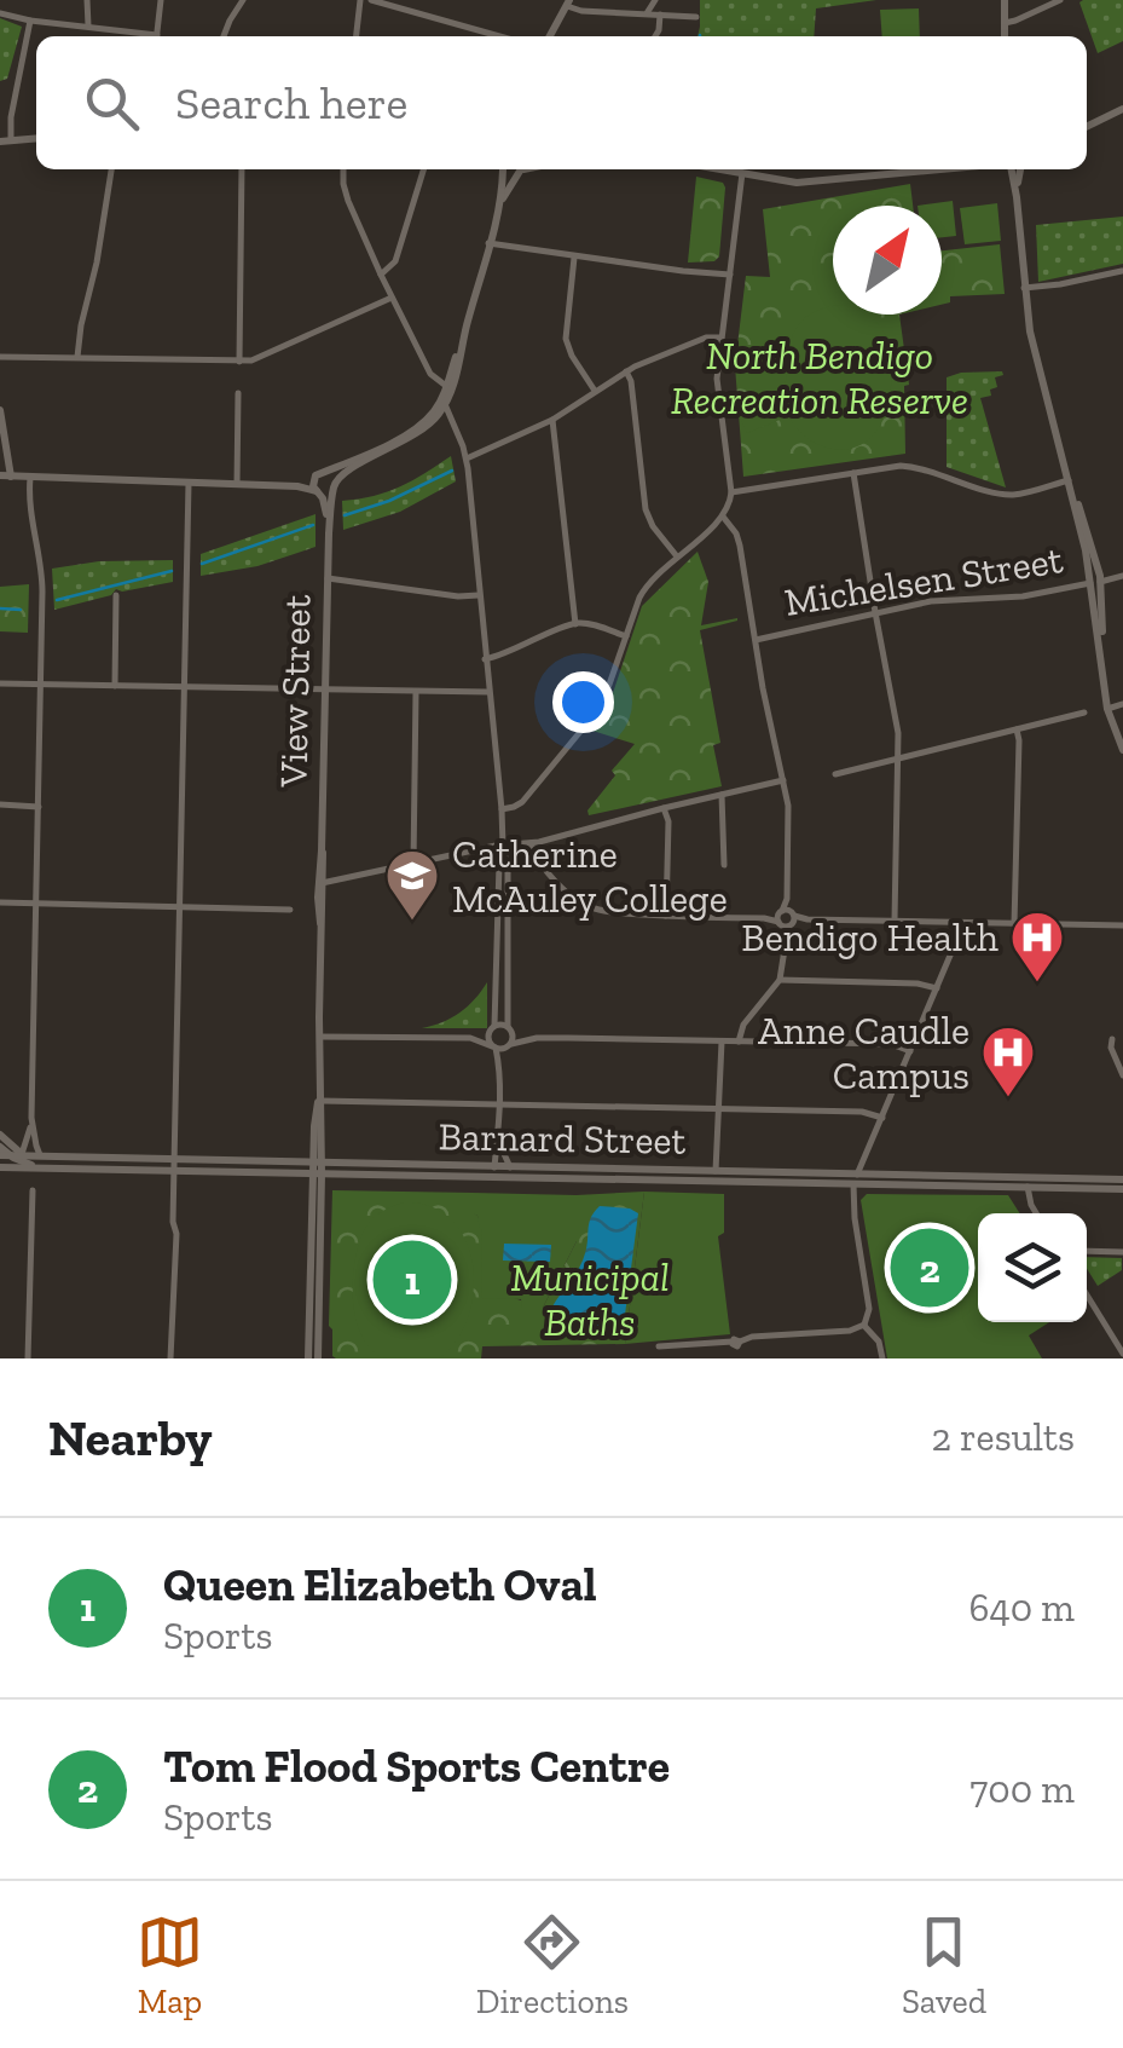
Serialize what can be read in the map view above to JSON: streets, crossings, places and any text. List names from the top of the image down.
{
  "streets": {
    "main road": ["View Street", "Barnard Street"],
    "street": ["Michelsen Street"]
  },
  "crossings": [
    ["View Street", "Barnard Street"]
  ],
  "parks": ["North Bendigo Recreation Reserve", "Municipal Baths"],
  "places": {
    "school or university": ["Catherine McAuley College"],
    "hospital": ["Bendigo Health", "Anne Caudle Campus"]
  },
  "north": "top right",
  "page": {
    "search": "Search here",
    "pins": ["2", "1"],
    "heading": ["Nearby", "2 results"],
    "list": [
      {
        "mark": "1",
        "name": "Queen Elizabeth Oval",
        "note": "Sports",
        "value": "640 m"
      },
      {
        "mark": "2",
        "name": "Tom Flood Sports Centre",
        "note": "Sports",
        "value": "700 m"
      }
    ],
    "nav": ["Map", "Directions", "Saved"]
  }
}
